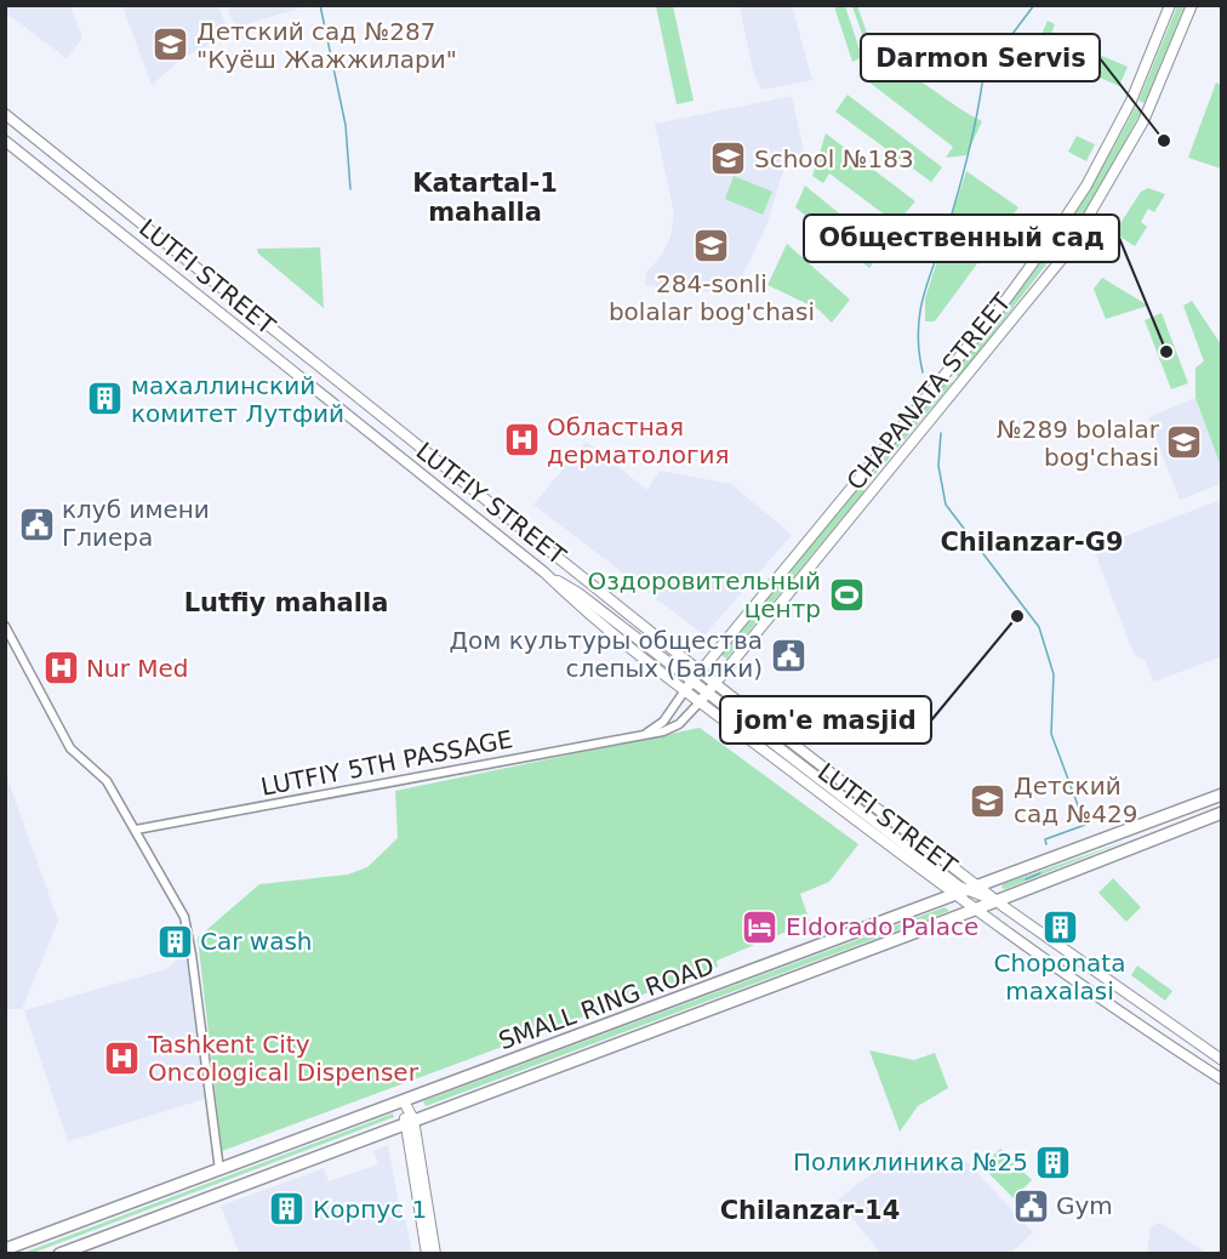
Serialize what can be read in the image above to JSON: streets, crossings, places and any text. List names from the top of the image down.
{
  "streets": {
    "highway": ["SMALL RING ROAD"],
    "main road": ["LUTFI STREET", "CHAPANATA STREET", "LUTFIY STREET"],
    "street": ["LUTFIY 5TH PASSAGE"]
  },
  "crossings": [
    ["LUTFI STREET", "CHAPANATA STREET"],
    ["LUTFI STREET", "LUTFIY STREET"],
    ["LUTFI STREET", "LUTFIY 5TH PASSAGE"],
    ["LUTFI STREET", "SMALL RING ROAD"],
    ["CHAPANATA STREET", "LUTFIY 5TH PASSAGE"]
  ],
  "districts": [
    "Katartal-1 mahalla",
    "Chilanzar-G9",
    "Lutfiy mahalla",
    "Chilanzar-14"
  ],
  "places": {
    "school or university": [
      "Детский сад №287 \"Куёш Жажжилари\"",
      "School №183",
      "284-sonli bolalar bog'chasi",
      "№289 bolalar bog'chasi",
      "Детский сад №429"
    ],
    "other": ["Darmon Servis", "Общественный сад", "jom'e masjid"],
    "building": [
      "махаллинский комитет Лутфий",
      "Choponata maxalasi",
      "Car wash",
      "Поликлиника №25",
      "Корпус 1"
    ],
    "hospital": ["Областная дерматология", "Nur Med", "Tashkent City Oncological Dispenser"],
    "public building": ["клуб имени Глиера", "Дом культуры общества слепых (Балки)", "Gym"],
    "sports": ["Оздоровительный центр"],
    "hotel": ["Eldorado Palace"]
  }
}
